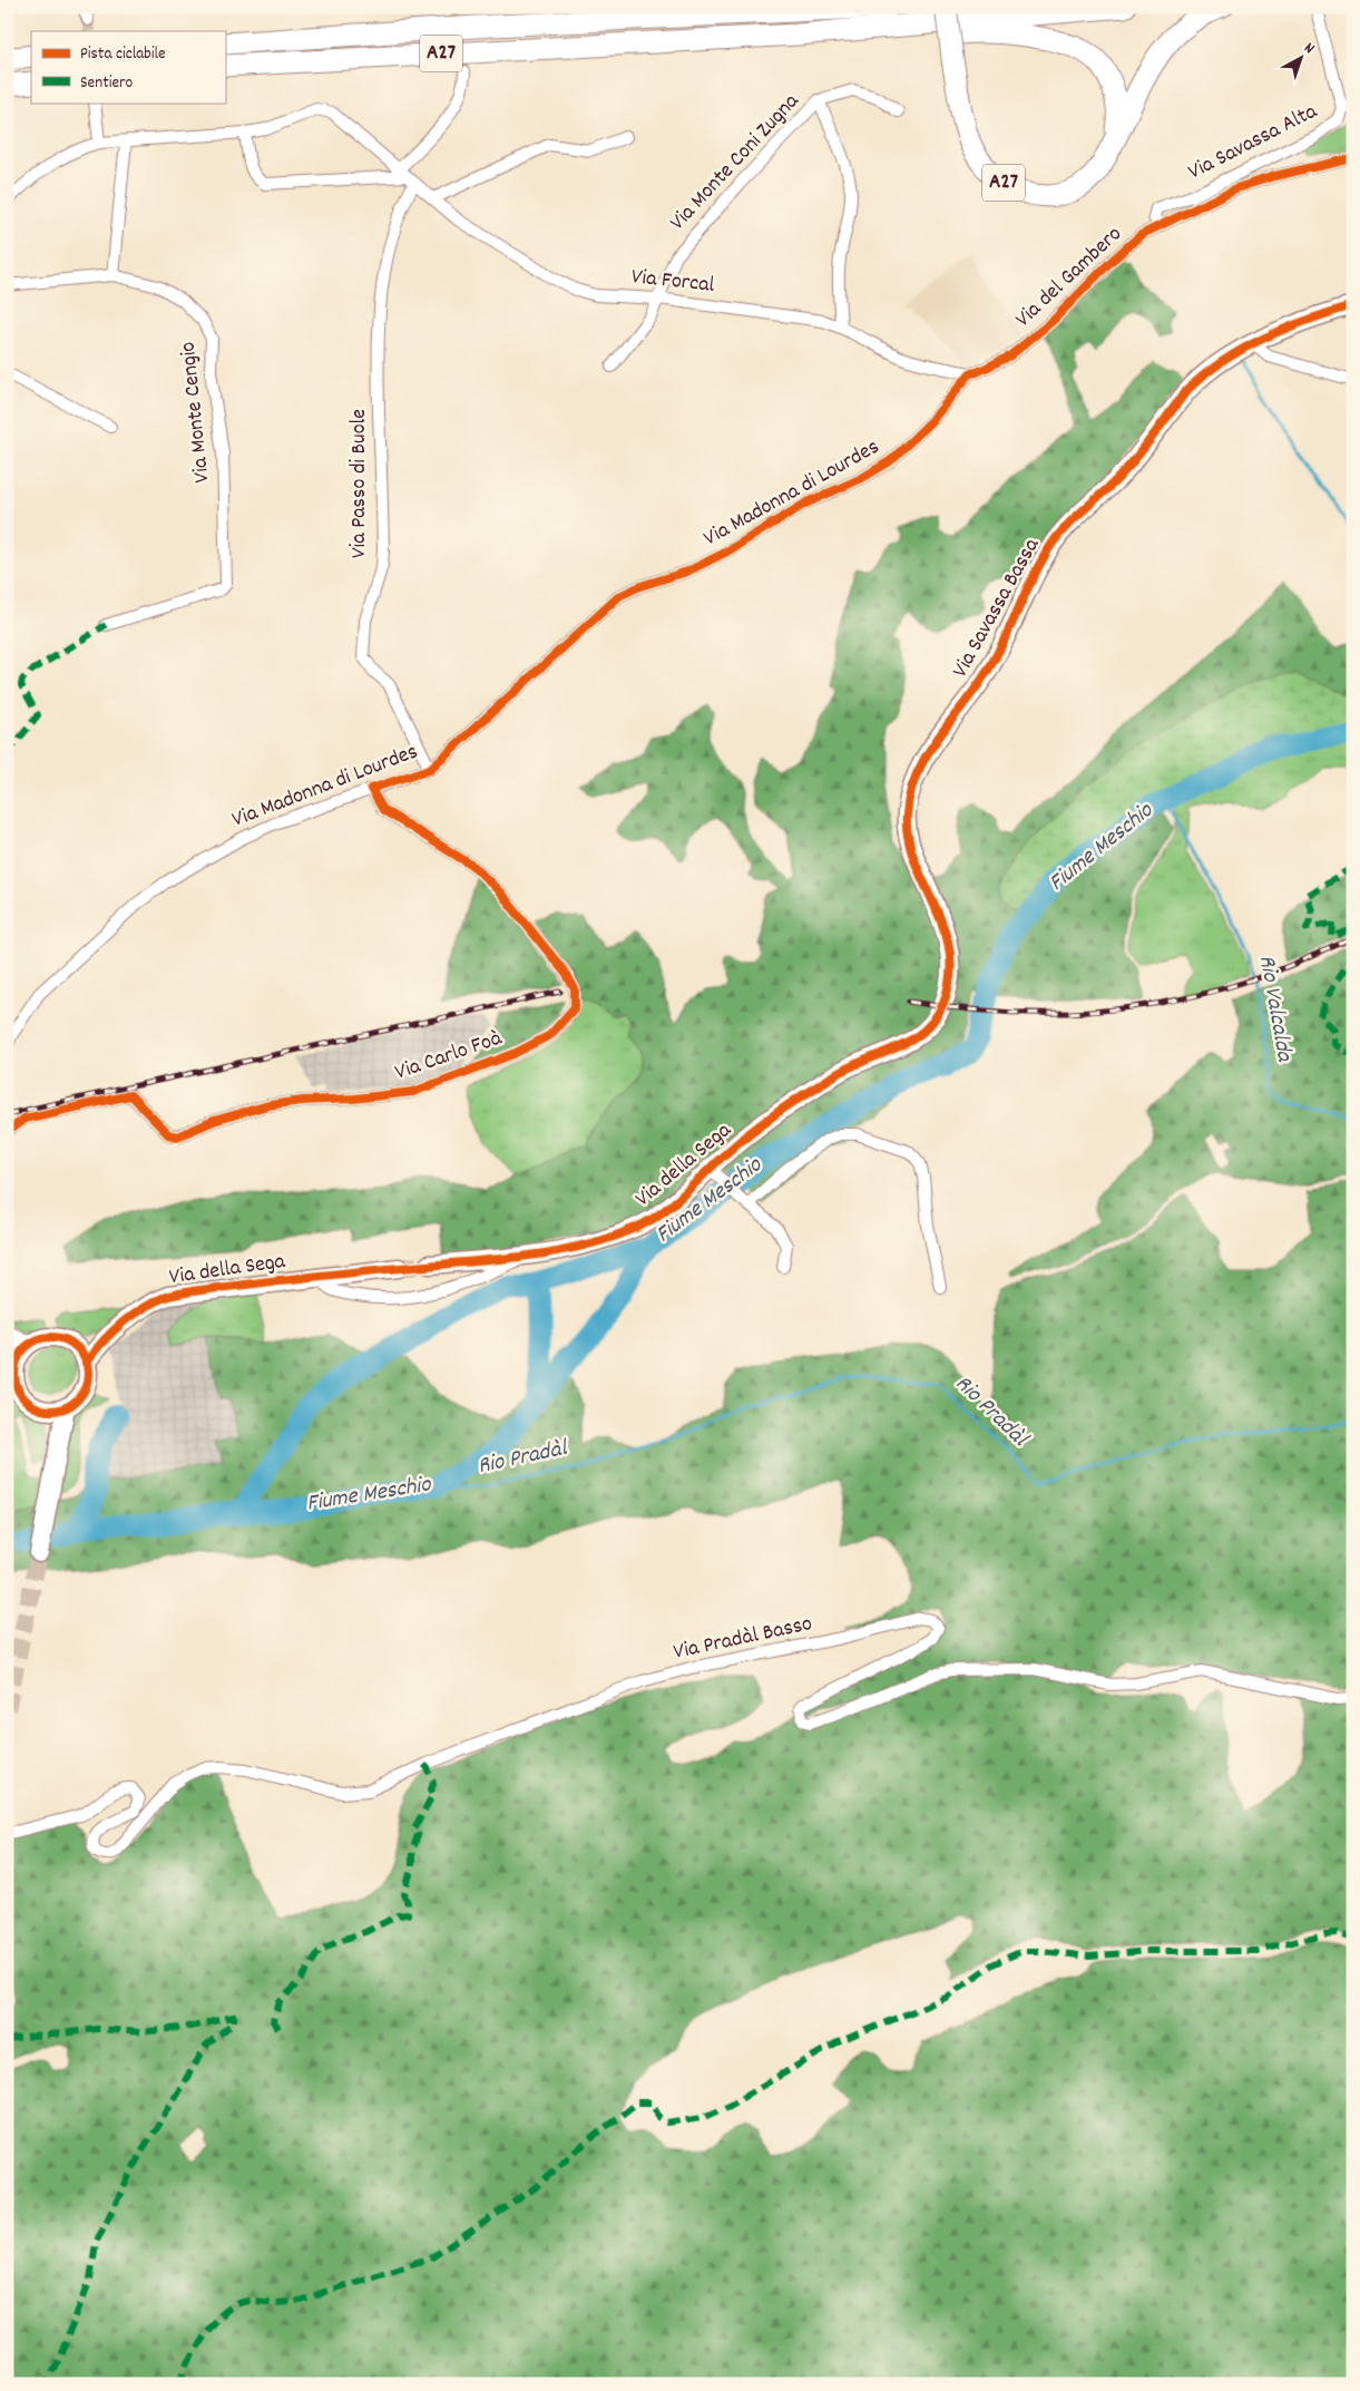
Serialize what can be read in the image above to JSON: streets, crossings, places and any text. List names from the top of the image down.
{
  "streets": {
    "highway": ["A27"],
    "main road": ["Via Savassa Bassa", "Via della Sega"],
    "street": [
      "Via Savassa Alta",
      "Via Monte Coni Zugna",
      "Via del Gambero",
      "Via Forcal",
      "Via Monte Cengio",
      "Via Passo di Buole",
      "Via Madonna di Lourdes",
      "Via Carlo Foà",
      "Via Pradàl Basso"
    ]
  },
  "crossings": [
    ["Via Savassa Alta", "Via del Gambero"],
    ["Via Monte Coni Zugna", "Via Forcal"],
    ["Via del Gambero", "Via Forcal"],
    ["Via del Gambero", "Via Madonna di Lourdes"],
    ["Via Forcal", "Via Passo di Buole"],
    ["Via Forcal", "Via Madonna di Lourdes"],
    ["Via Passo di Buole", "Via Madonna di Lourdes"],
    ["Via Madonna di Lourdes", "Via Carlo Foà"],
    ["Via Savassa Bassa", "Via della Sega"]
  ],
  "water": ["Fiume Meschio", "Rio Valcalda", "Rio Pradàl"],
  "legend": ["Pista ciclabile", "Sentiero"],
  "north": "top right"
}
